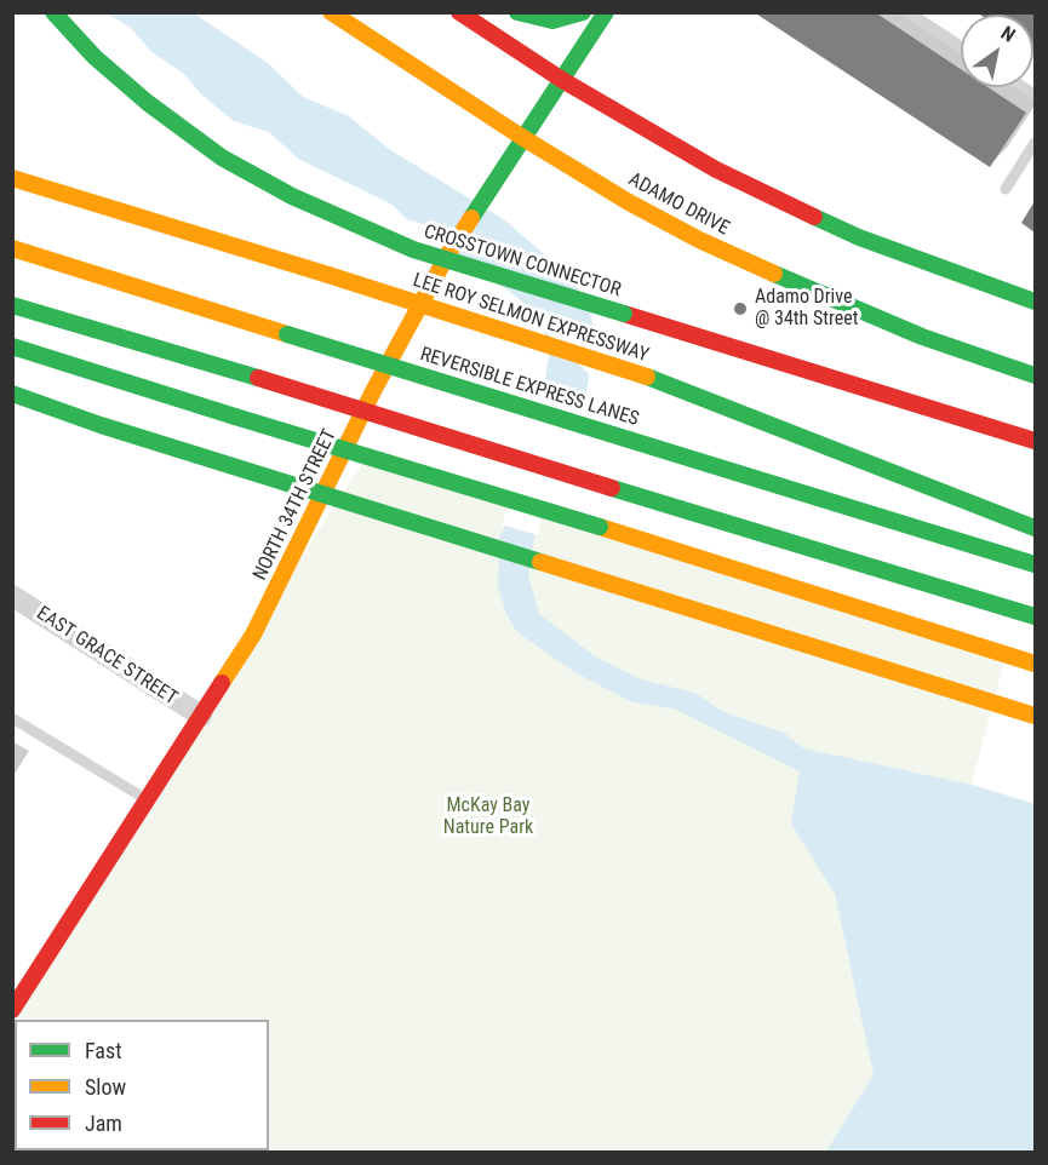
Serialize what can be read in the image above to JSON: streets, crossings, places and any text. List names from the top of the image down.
{
  "streets": {
    "main road": [
      "ADAMO DRIVE",
      "CROSSTOWN CONNECTOR",
      "LEE ROY SELMON EXPRESSWAY",
      "REVERSIBLE EXPRESS LANES",
      "NORTH 34TH STREET"
    ],
    "street": ["EAST GRACE STREET"]
  },
  "crossings": [
    ["ADAMO DRIVE", "NORTH 34TH STREET"],
    ["NORTH 34TH STREET", "EAST GRACE STREET"]
  ],
  "parks": ["McKay Bay Nature Park"],
  "places": ["Adamo Drive @ 34th Street"],
  "legend": ["Fast", "Slow", "Jam"],
  "north": "top right"
}
